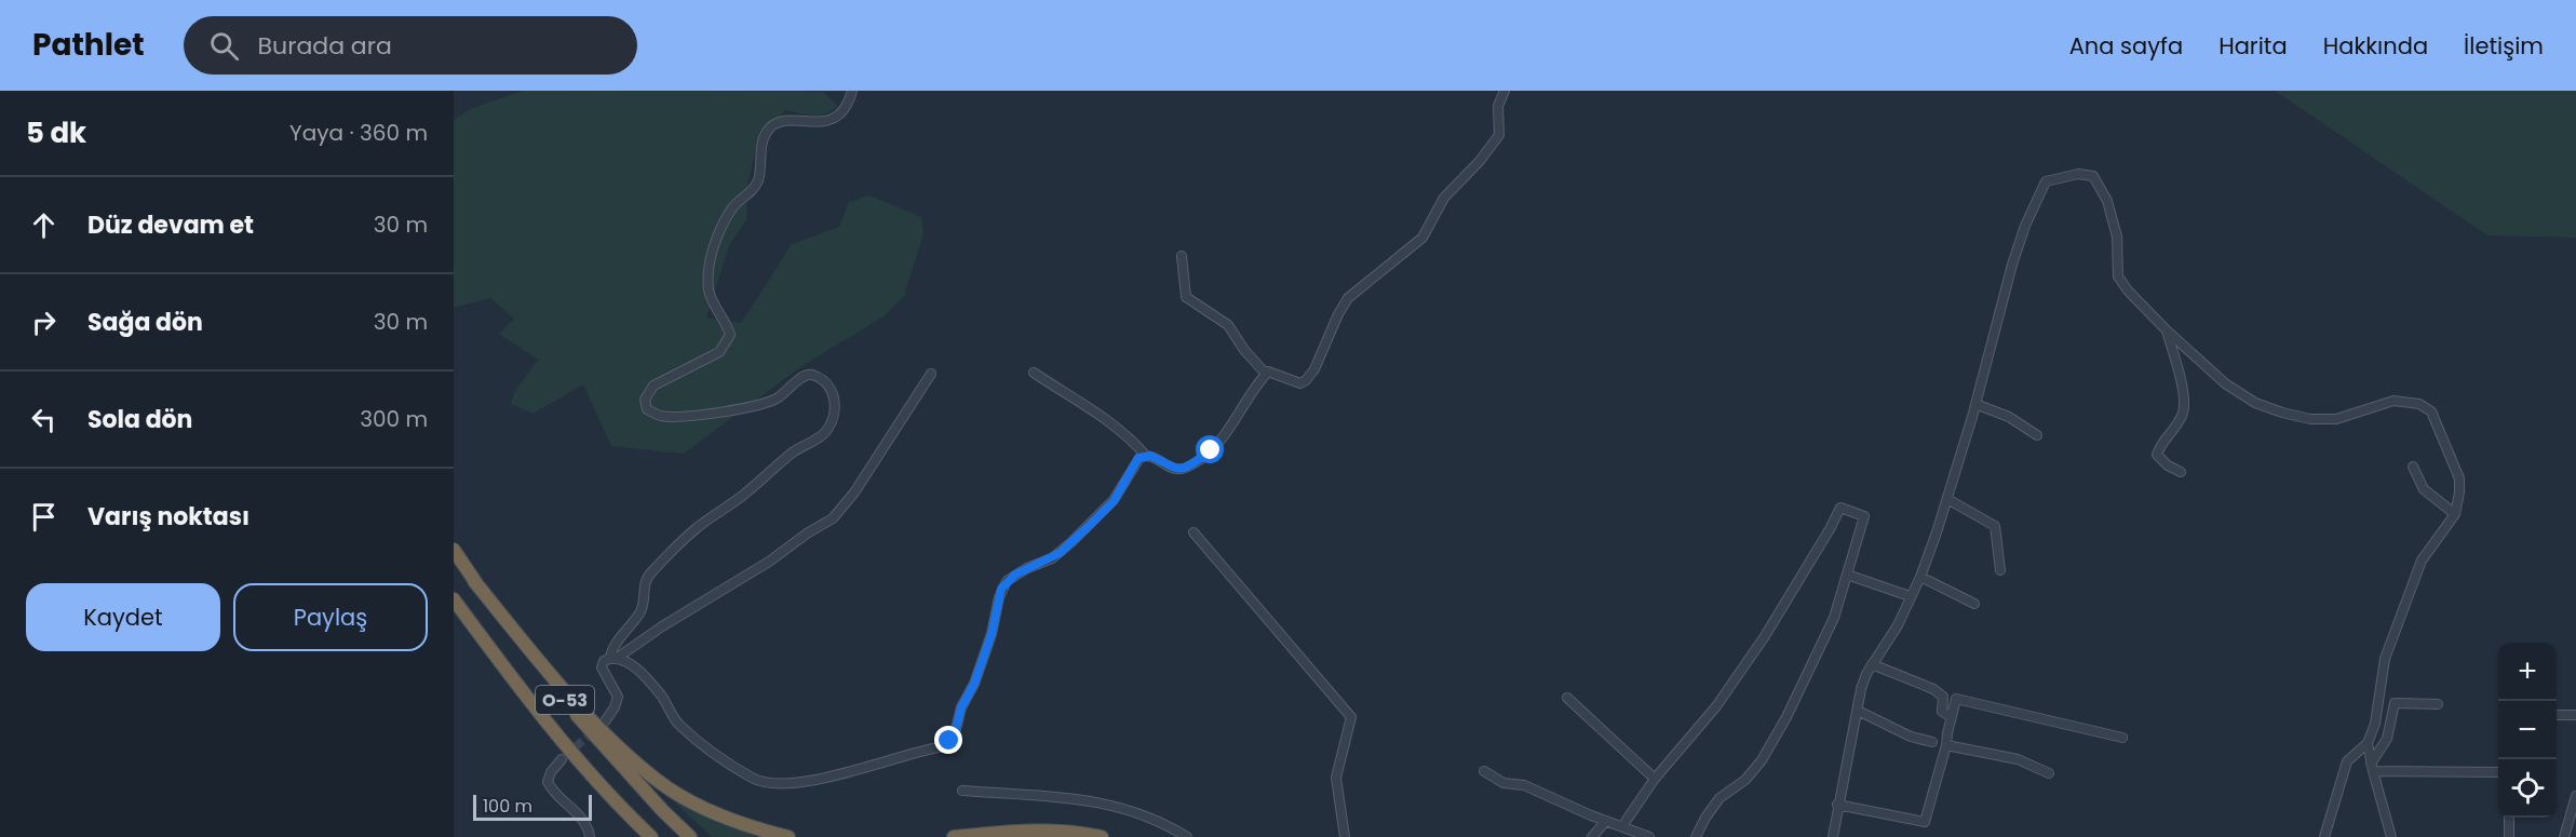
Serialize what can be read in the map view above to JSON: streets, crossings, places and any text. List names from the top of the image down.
{
  "streets": {
    "highway": ["O-53"]
  },
  "scale_bar": "100 m",
  "page": {
    "header": "Pathlet",
    "search": "Burada ara",
    "nav": [
      "Ana sayfa",
      "Harita",
      "Hakkında",
      "İletişim"
    ],
    "heading": ["5 dk", "Yaya · 360 m"],
    "list": [
      ["Düz devam et", "30 m"],
      ["Sağa dön", "30 m"],
      ["Sola dön", "300 m"],
      "Varış noktası"
    ],
    "buttons": ["Kaydet", "Paylaş"],
    "map_buttons": ["+", "−"],
    "scale": "100 m"
  }
}
